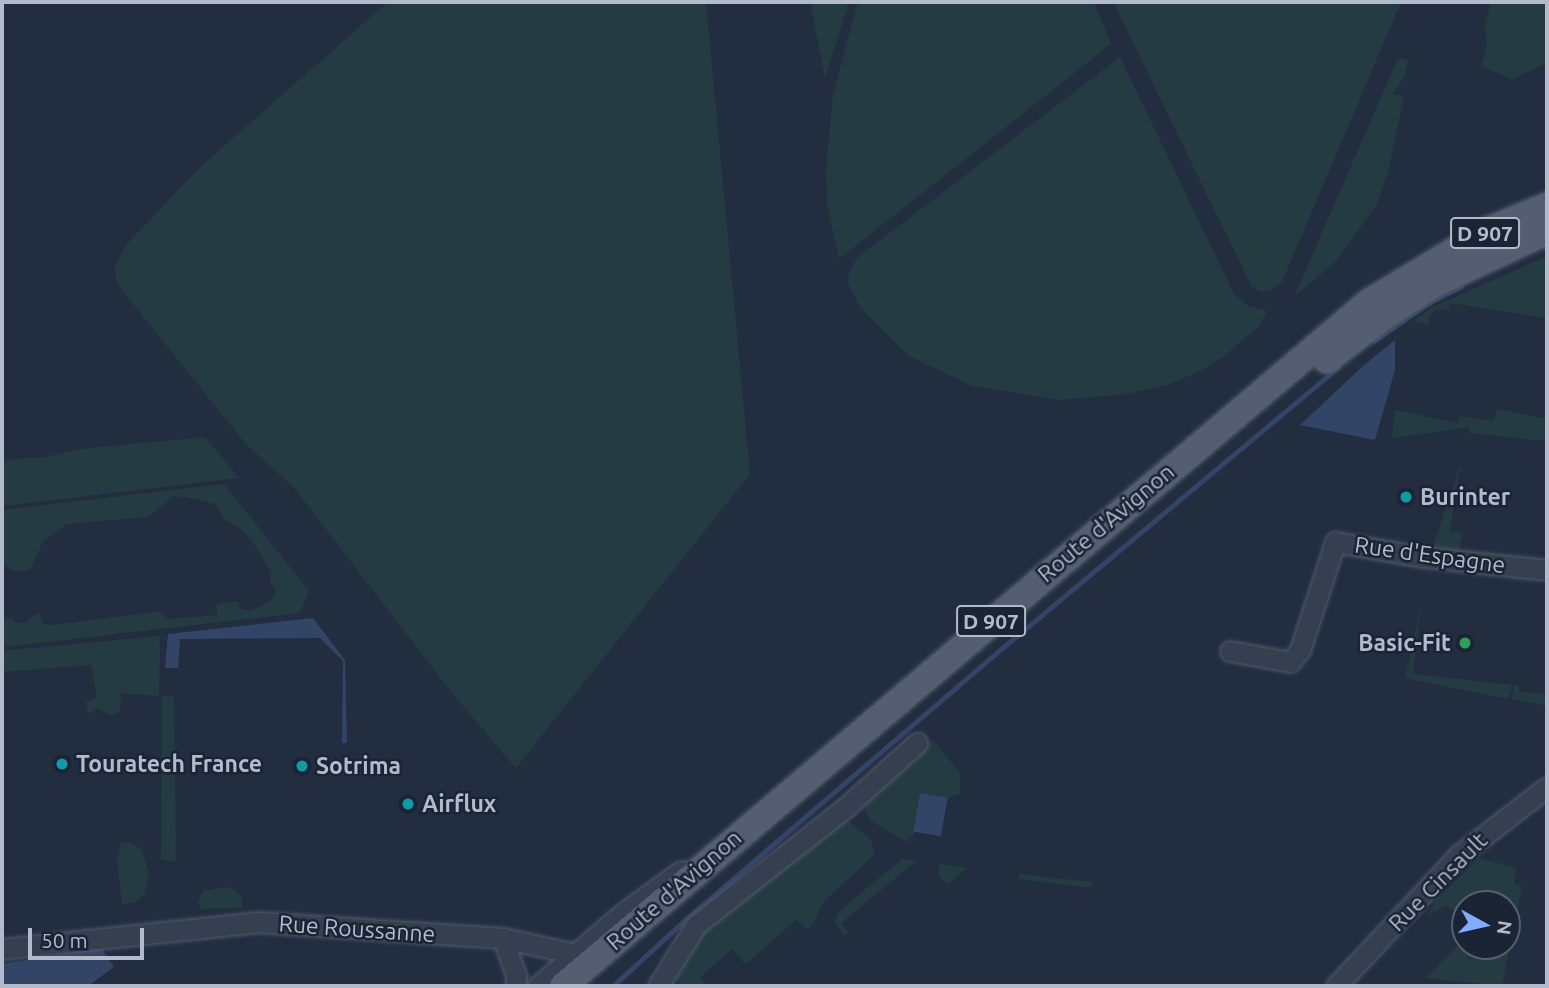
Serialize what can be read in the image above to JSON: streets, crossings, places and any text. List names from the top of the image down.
{
  "streets": {
    "main road": ["D 907", "Route d'Avignon"],
    "street": ["Rue d'Espagne", "Rue Cinsault", "Rue Roussanne"]
  },
  "places": [
    "Burinter",
    "Basic-Fit",
    "Touratech France",
    "Sotrima",
    "Airflux"
  ],
  "scale_bar": "50 m",
  "north": "right"
}
